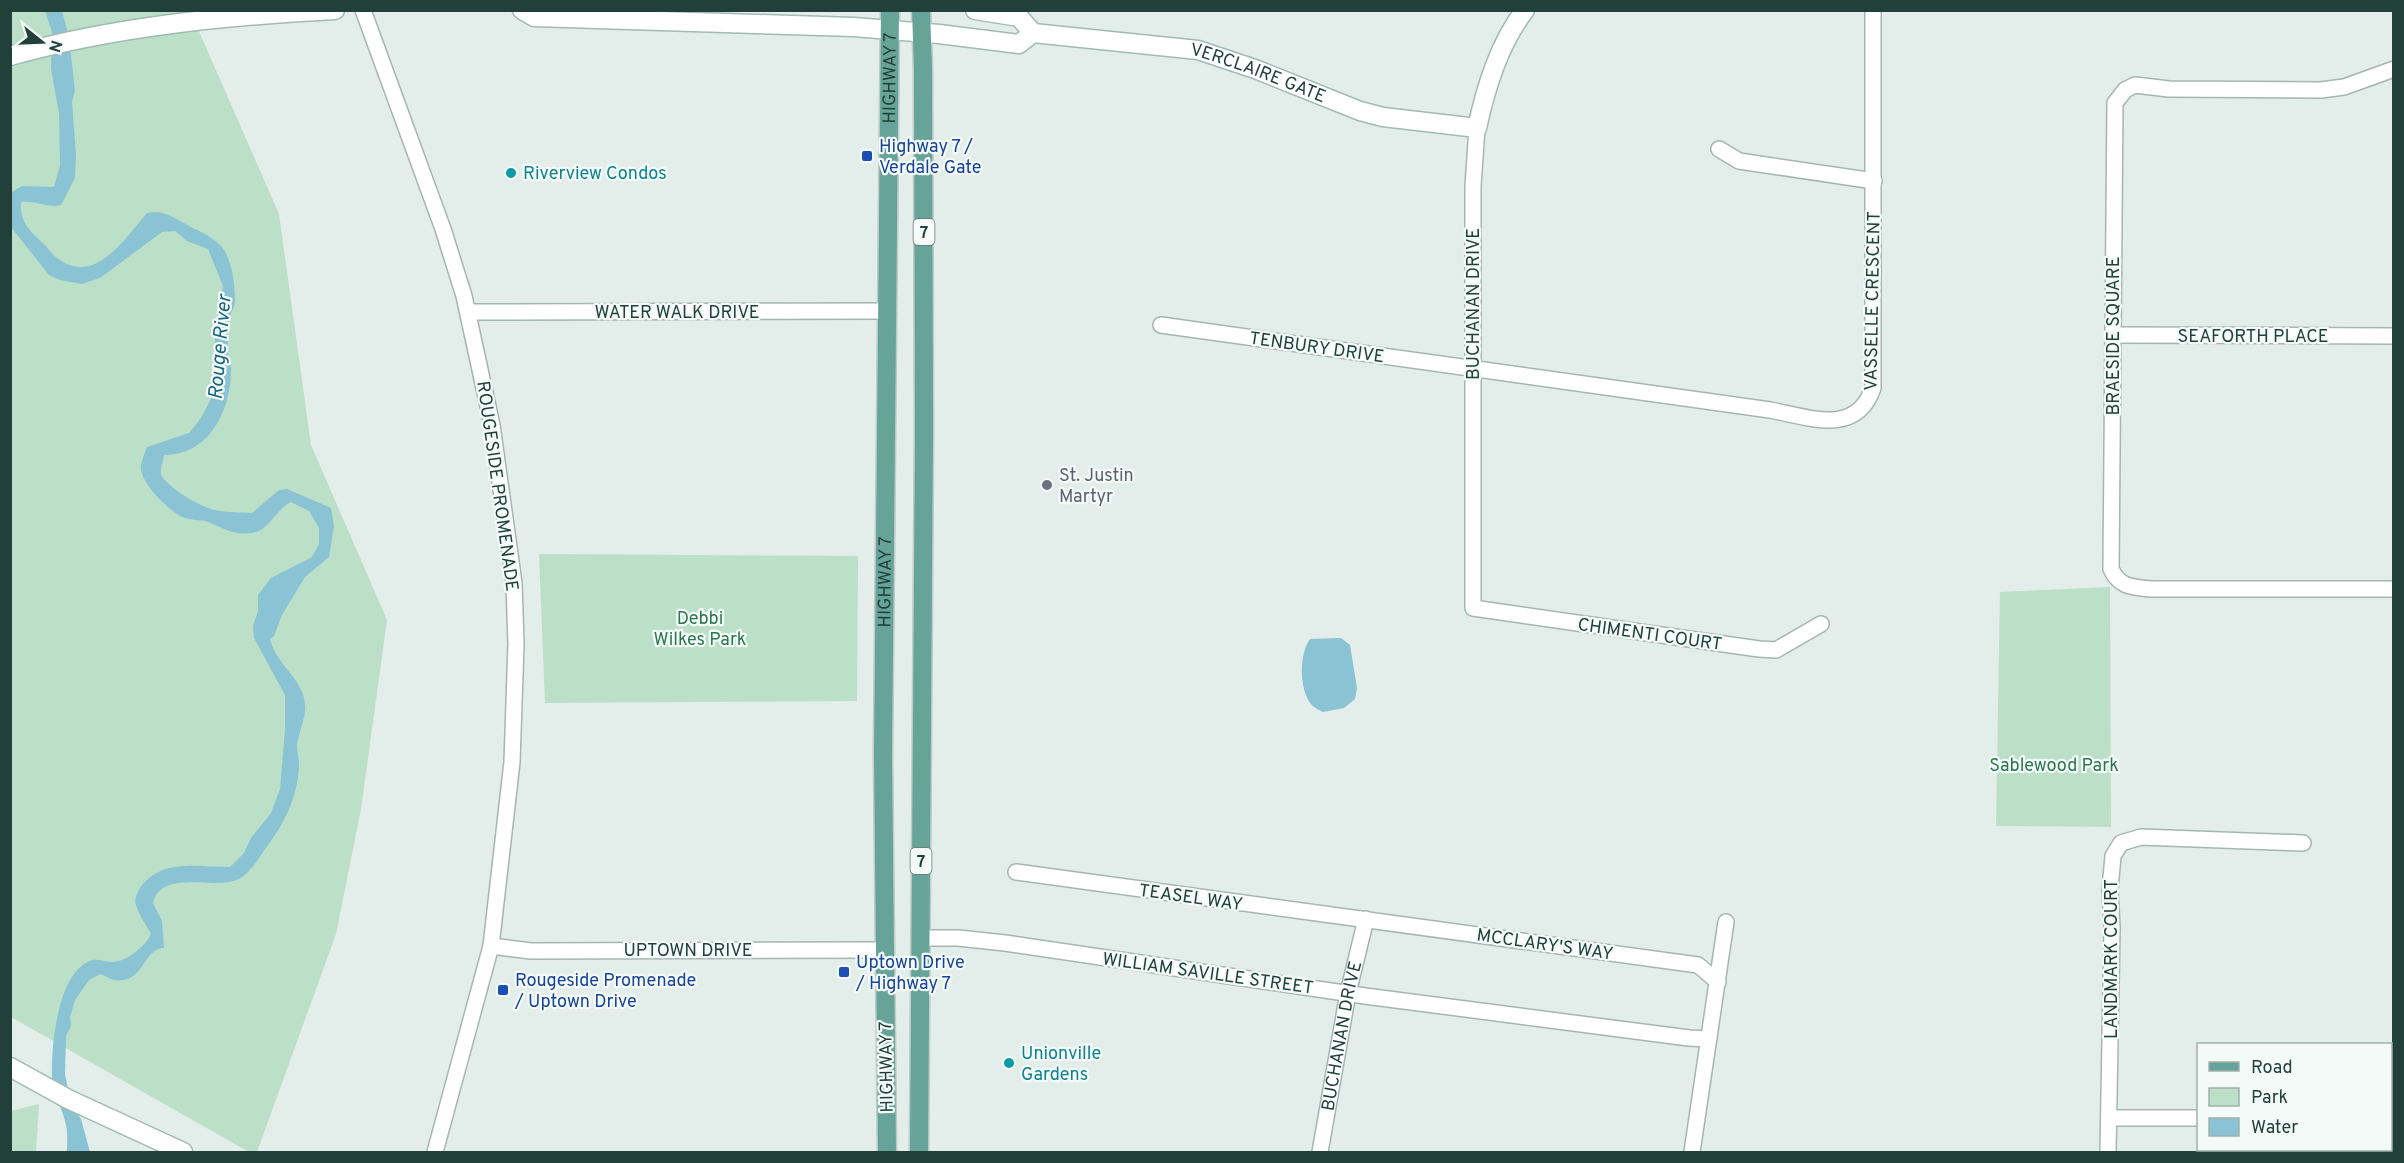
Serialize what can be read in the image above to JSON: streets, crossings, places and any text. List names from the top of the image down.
{
  "streets": {
    "main road": ["HIGHWAY 7", "7"],
    "street": [
      "VERCLAIRE GATE",
      "VASSELLE CRESCENT",
      "BUCHANAN DRIVE",
      "WATER WALK DRIVE",
      "BRAESIDE SQUARE",
      "SEAFORTH PLACE",
      "TENBURY DRIVE",
      "ROUGESIDE PROMENADE",
      "CHIMENTI COURT",
      "TEASEL WAY",
      "MCCLARY'S WAY",
      "UPTOWN DRIVE",
      "LANDMARK COURT",
      "WILLIAM SAVILLE STREET"
    ]
  },
  "crossings": [
    ["VERCLAIRE GATE", "HIGHWAY 7"],
    ["VERCLAIRE GATE", "BUCHANAN DRIVE"],
    ["HIGHWAY 7", "WATER WALK DRIVE"],
    ["HIGHWAY 7", "UPTOWN DRIVE"],
    ["HIGHWAY 7", "WILLIAM SAVILLE STREET"],
    ["VASSELLE CRESCENT", "BUCHANAN DRIVE"],
    ["VASSELLE CRESCENT", "TENBURY DRIVE"],
    ["BUCHANAN DRIVE", "TENBURY DRIVE"],
    ["BUCHANAN DRIVE", "CHIMENTI COURT"],
    ["BUCHANAN DRIVE", "TEASEL WAY"],
    ["BUCHANAN DRIVE", "MCCLARY'S WAY"],
    ["BUCHANAN DRIVE", "WILLIAM SAVILLE STREET"],
    ["WATER WALK DRIVE", "ROUGESIDE PROMENADE"],
    ["BRAESIDE SQUARE", "SEAFORTH PLACE"],
    ["ROUGESIDE PROMENADE", "UPTOWN DRIVE"],
    ["TEASEL WAY", "MCCLARY'S WAY"]
  ],
  "water": ["Rouge River"],
  "parks": ["Debbi Wilkes Park", "Sablewood Park"],
  "places": {
    "transit": ["Highway 7 / Verdale Gate", "Uptown Drive / Highway 7", "Rougeside Promenade / Uptown Drive"],
    "other": ["Riverview Condos", "St. Justin Martyr", "Unionville Gardens"]
  },
  "legend": ["Road", "Park", "Water"],
  "north": "right"
}
